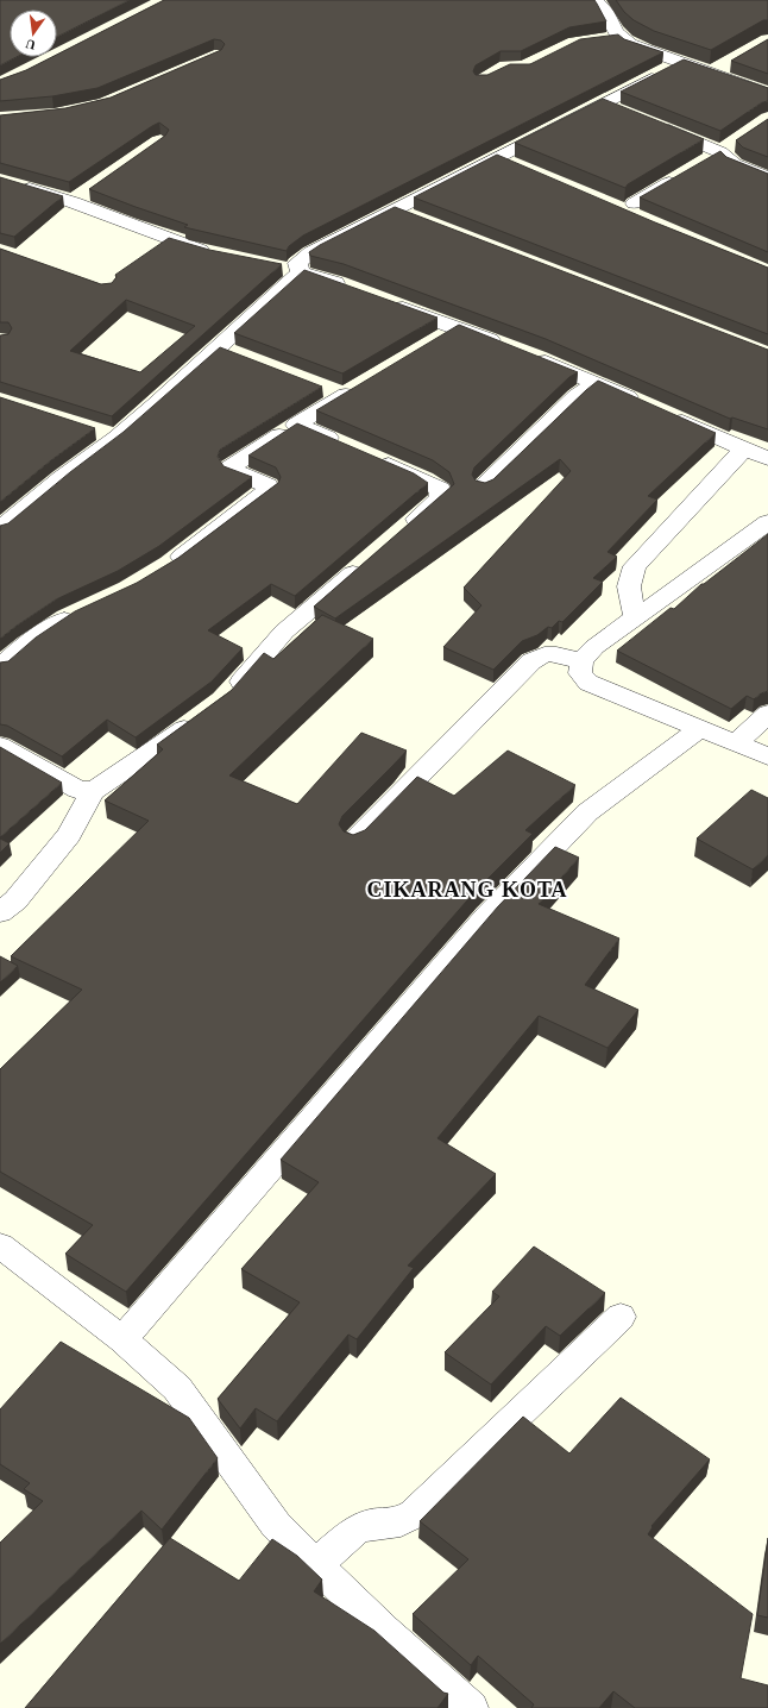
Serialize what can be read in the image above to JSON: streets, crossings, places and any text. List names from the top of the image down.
{
  "districts": ["CIKARANG KOTA"],
  "north": "bottom"
}
